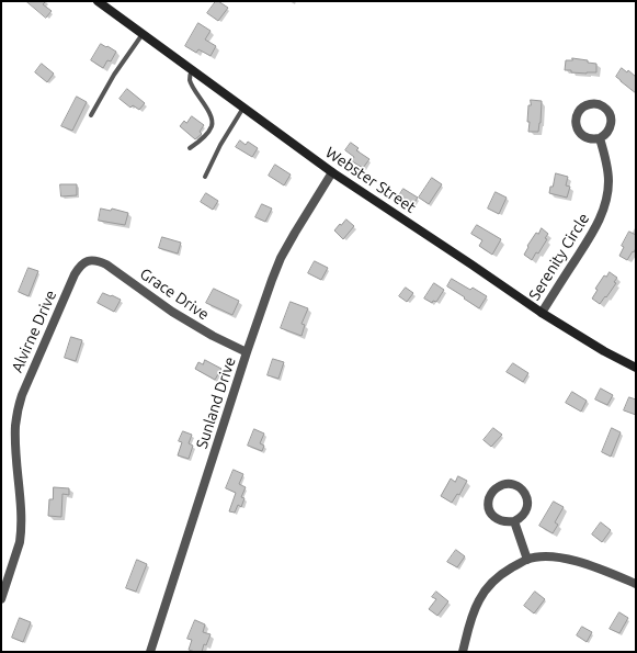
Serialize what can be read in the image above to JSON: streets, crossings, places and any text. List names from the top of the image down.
{
  "streets": {
    "main road": ["Webster Street"],
    "street": [
      "Serenity Circle",
      "Grace Drive",
      "Alvirne Drive",
      "Sunland Drive"
    ]
  },
  "crossings": [
    ["Webster Street", "Serenity Circle"],
    ["Webster Street", "Sunland Drive"],
    ["Grace Drive", "Alvirne Drive"],
    ["Grace Drive", "Sunland Drive"]
  ]
}
